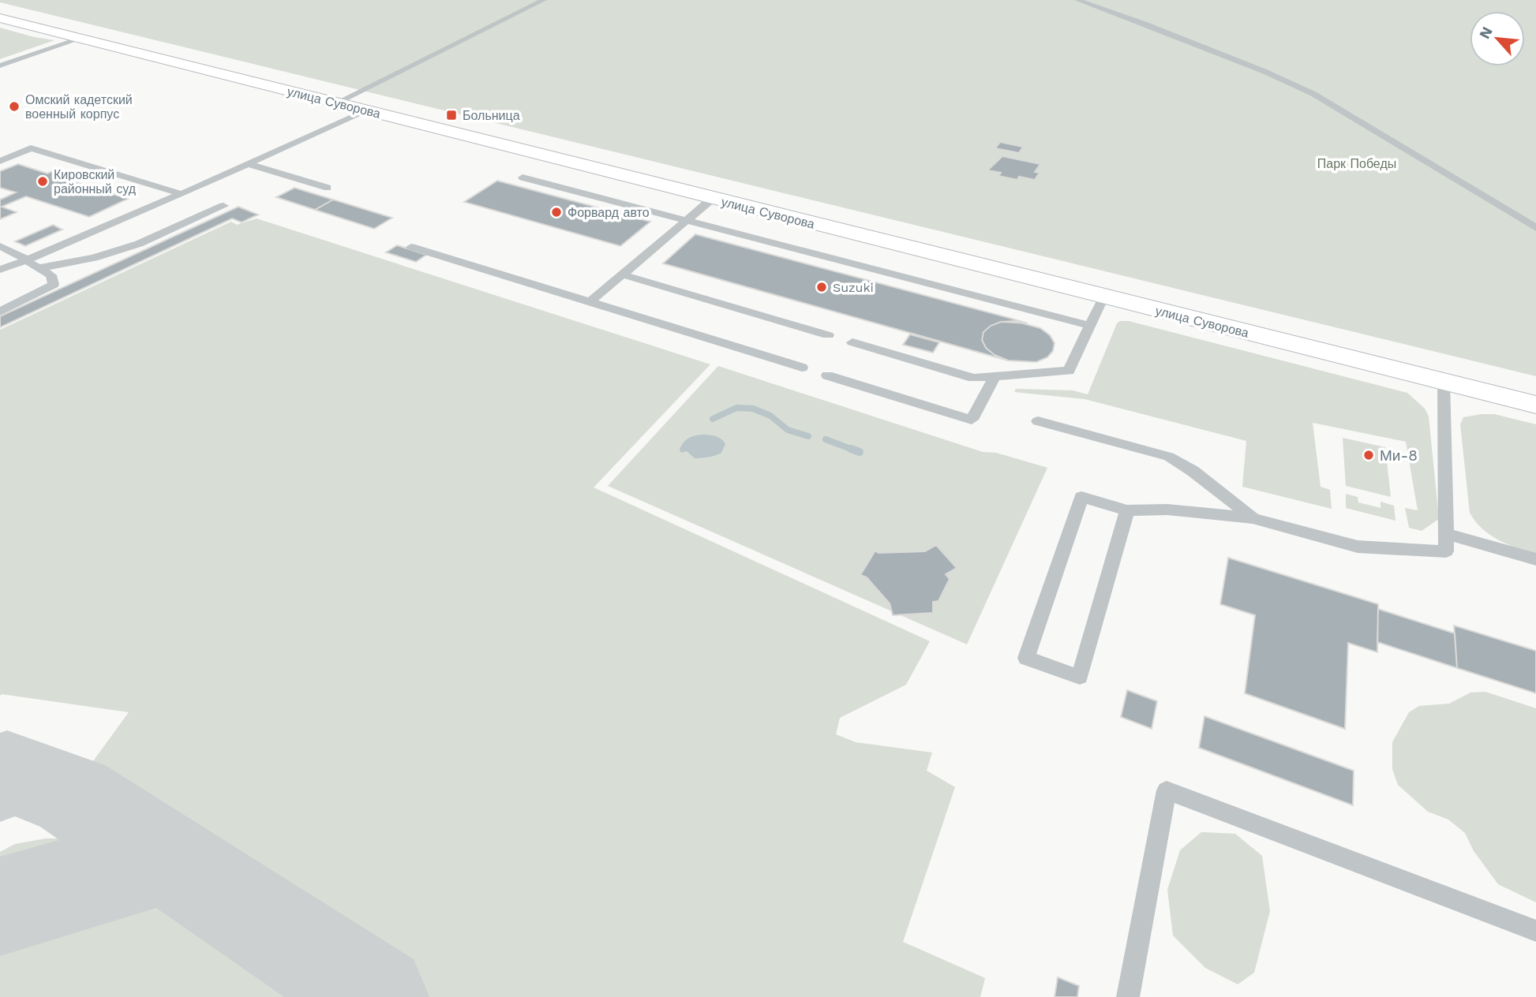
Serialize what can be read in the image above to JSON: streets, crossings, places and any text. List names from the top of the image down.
{
  "streets": {
    "main road": ["улица Суворова"]
  },
  "parks": ["Парк Победы"],
  "places": {
    "other": [
      "Омский кадетский военный корпус",
      "Кировский районный суд",
      "Форвард авто",
      "Suzuki",
      "Ми-8"
    ],
    "transit": ["Больница"]
  },
  "north": "top left"
}
